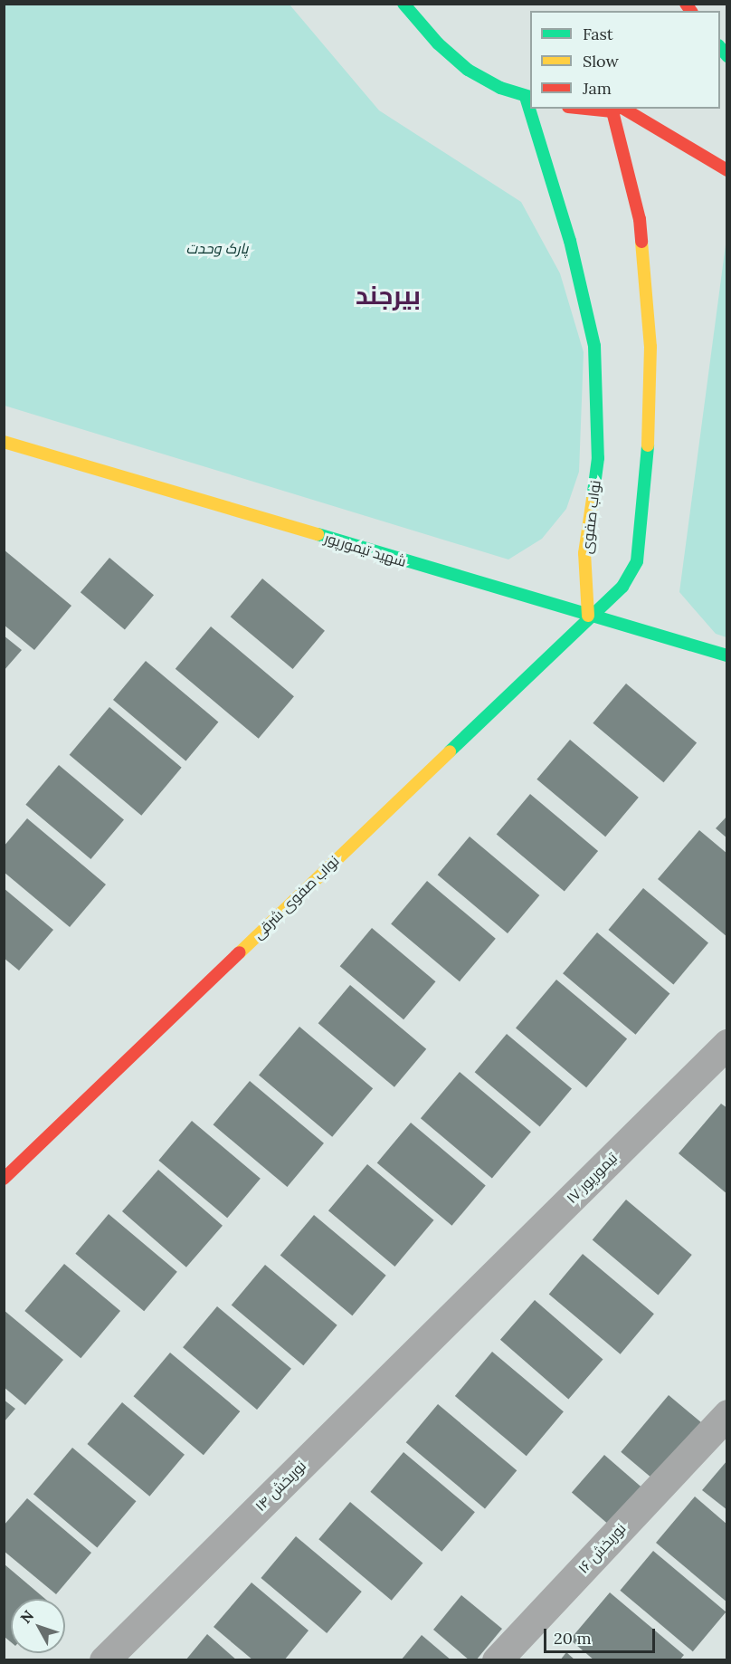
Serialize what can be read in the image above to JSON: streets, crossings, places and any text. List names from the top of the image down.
{
  "streets": {
    "street": [
      "نواب صفوی",
      "شهید تیمورپور",
      "نواب صفوی شرقی",
      "تیمورپور ۱۷",
      "نوربخش ۱۴",
      "نوربخش ۱۶"
    ]
  },
  "crossings": [
    ["نواب صفوی", "شهید تیمورپور"],
    ["نواب صفوی", "نواب صفوی شرقی"],
    ["شهید تیمورپور", "نواب صفوی شرقی"],
    ["تیمورپور ۱۷", "نوربخش ۱۴"]
  ],
  "districts": ["بیرجند"],
  "parks": ["پارک وحدت"],
  "legend": ["Fast", "Slow", "Jam"],
  "scale_bar": "20 m",
  "north": "top left"
}
